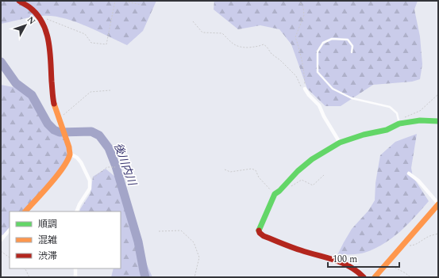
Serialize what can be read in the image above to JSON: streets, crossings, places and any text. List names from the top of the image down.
{
  "water": ["後川内川"],
  "legend": ["順調", "混雑", "渋滞"],
  "scale_bar": "100 m",
  "north": "top right"
}
